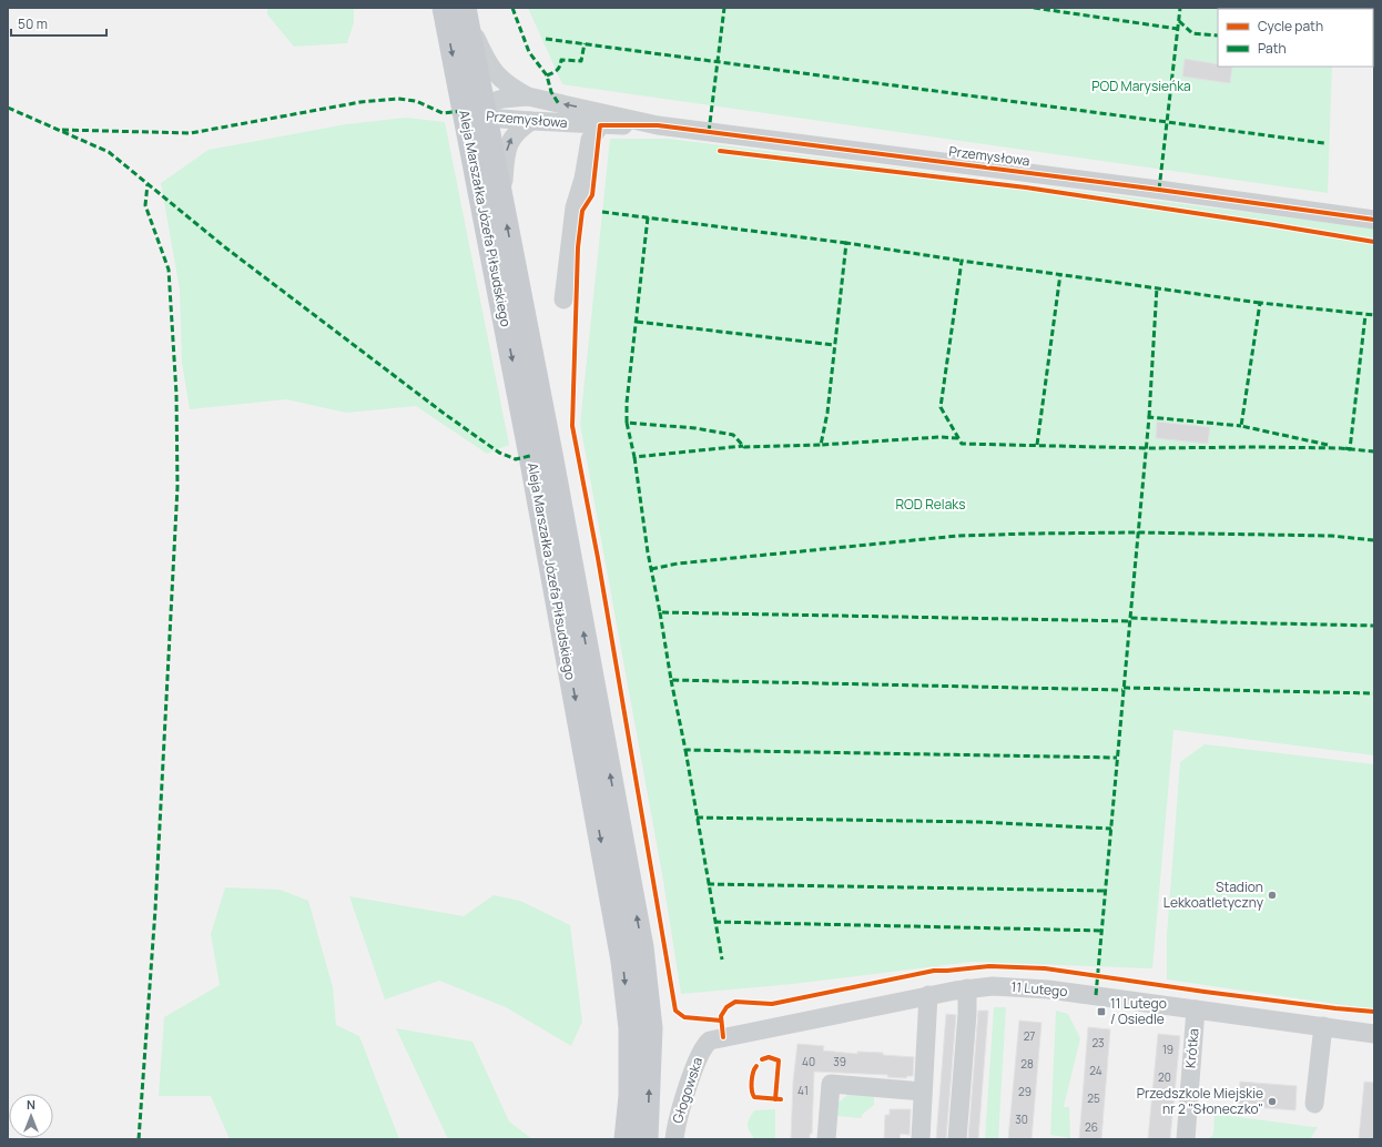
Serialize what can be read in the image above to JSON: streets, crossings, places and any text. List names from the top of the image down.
{
  "streets": {
    "main road": ["Aleja Marszałka Józefa Piłsudskiego"],
    "street": [
      "Przemysłowa",
      "11 Lutego",
      "Krótka",
      "Głogowska"
    ]
  },
  "crossings": [
    ["Przemysłowa", "Aleja Marszałka Józefa Piłsudskiego"],
    ["11 Lutego", "Krótka"],
    ["11 Lutego", "Głogowska"]
  ],
  "parks": ["POD Marysieńka", "ROD Relaks"],
  "places": {
    "other": ["Stadion Lekkoatletyczny", "Przedszkole Miejskie nr 2 \"Słoneczko\""],
    "transit": ["11 Lutego / Osiedle"]
  },
  "house_numbers": [
    "27",
    "23",
    "19",
    "40",
    "39",
    "28",
    "24",
    "20",
    "41",
    "29",
    "25",
    "30",
    "26"
  ],
  "legend": ["Cycle path", "Path"],
  "scale_bar": "50 m",
  "north": "top"
}
